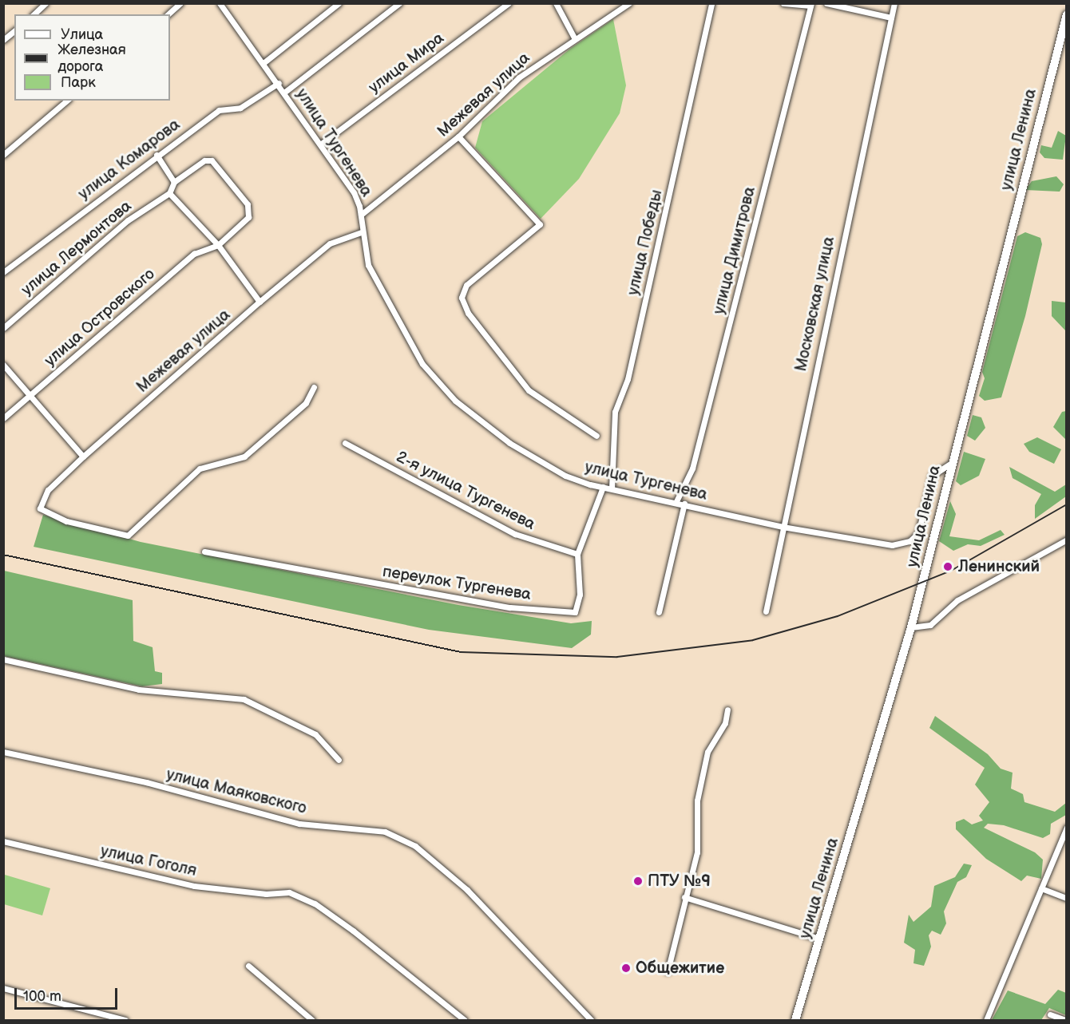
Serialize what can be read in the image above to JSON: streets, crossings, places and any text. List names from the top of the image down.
{
  "streets": {
    "main road": ["улица Ленина"],
    "street": [
      "улица Мира",
      "Межевая улица",
      "улица Тургенева",
      "улица Комарова",
      "улица Победы",
      "улица Лермонтова",
      "улица Димитрова",
      "Московская улица",
      "улица Островского",
      "2-я улица Тургенева",
      "переулок Тургенева",
      "улица Маяковского",
      "улица Гоголя"
    ]
  },
  "crossings": [
    ["улица Мира", "улица Тургенева"],
    ["Межевая улица", "улица Тургенева"],
    ["улица Ленина", "улица Тургенева"],
    ["улица Тургенева", "улица Комарова"],
    ["улица Тургенева", "улица Победы"],
    ["улица Тургенева", "улица Димитрова"],
    ["улица Тургенева", "Московская улица"],
    ["улица Тургенева", "переулок Тургенева"],
    ["2-я улица Тургенева", "переулок Тургенева"]
  ],
  "places": ["Ленинский", "ПТУ №9", "Общежитие"],
  "legend": ["Улица", "Железная дорога", "Парк"],
  "scale_bar": "100 m"
}
